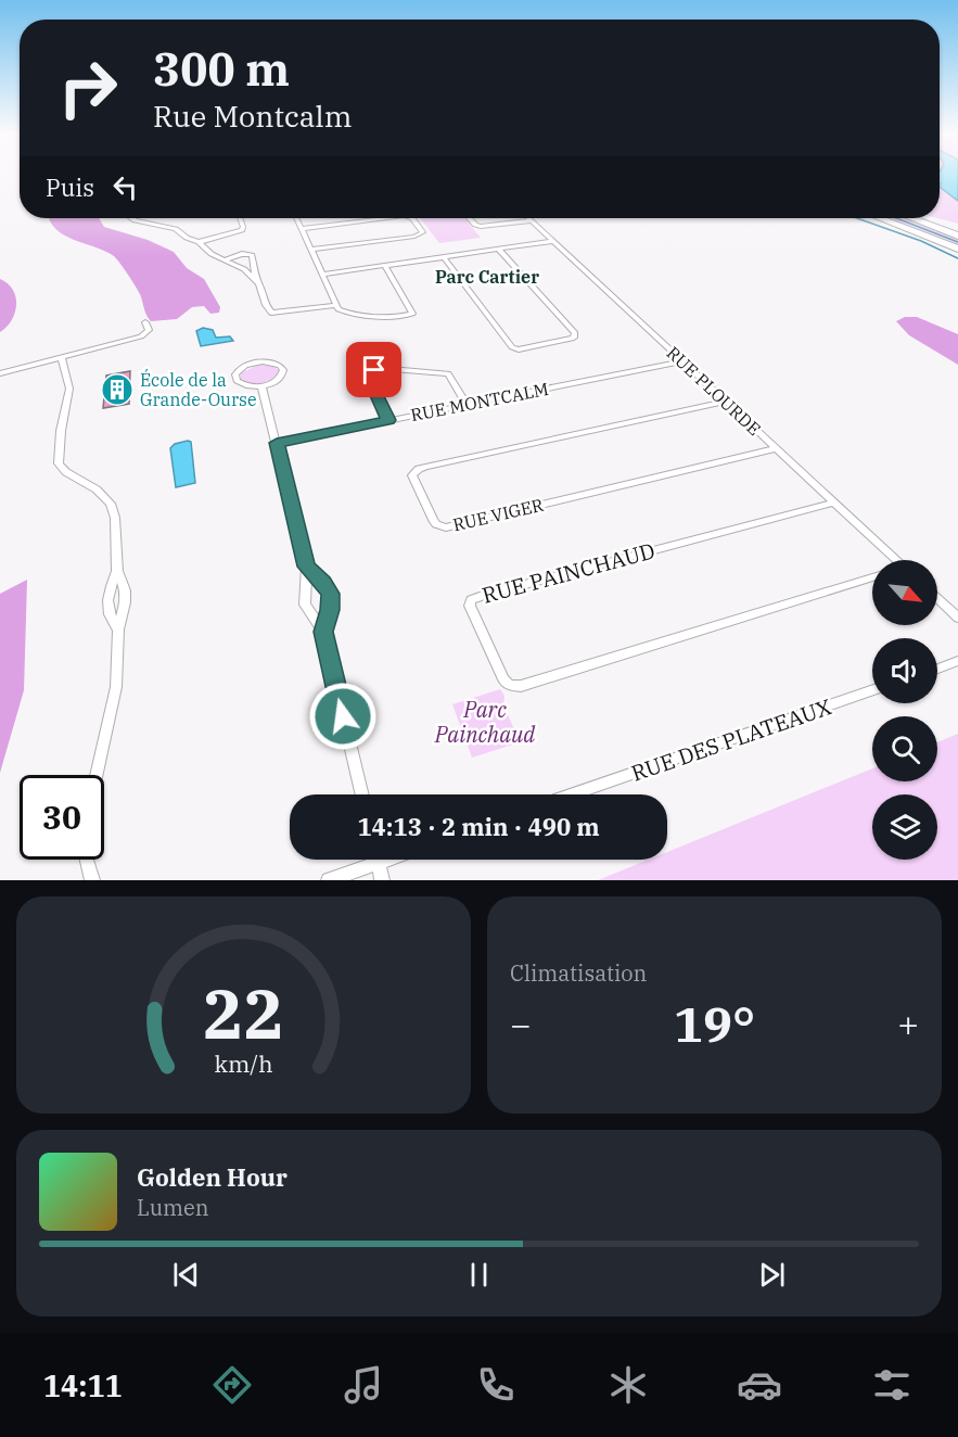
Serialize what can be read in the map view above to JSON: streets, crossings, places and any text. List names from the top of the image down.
{
  "streets": {
    "street": [
      "RUE PLOURDE",
      "RUE MONTCALM",
      "RUE VIGER",
      "RUE PAINCHAUD",
      "RUE DES PLATEAUX"
    ]
  },
  "crossings": [
    ["RUE PLOURDE", "RUE MONTCALM"],
    ["RUE PLOURDE", "RUE VIGER"],
    ["RUE PLOURDE", "RUE PAINCHAUD"]
  ],
  "districts": ["Parc Cartier"],
  "parks": ["Parc Painchaud"],
  "places": {
    "building": ["École de la Grande-Ourse"]
  },
  "north": "bottom right",
  "page": {
    "turn": ["300 m", "Rue Montcalm"],
    "then": "Puis",
    "limit": "30",
    "trip": "14:13 · 2 min · 490 m",
    "tile": "Climatisation",
    "heat": ["−", "19°", "+"],
    "song": ["Golden Hour", "Lumen"],
    "tabs": "14:11",
    "gauge": ["22", "km/h"]
  }
}
